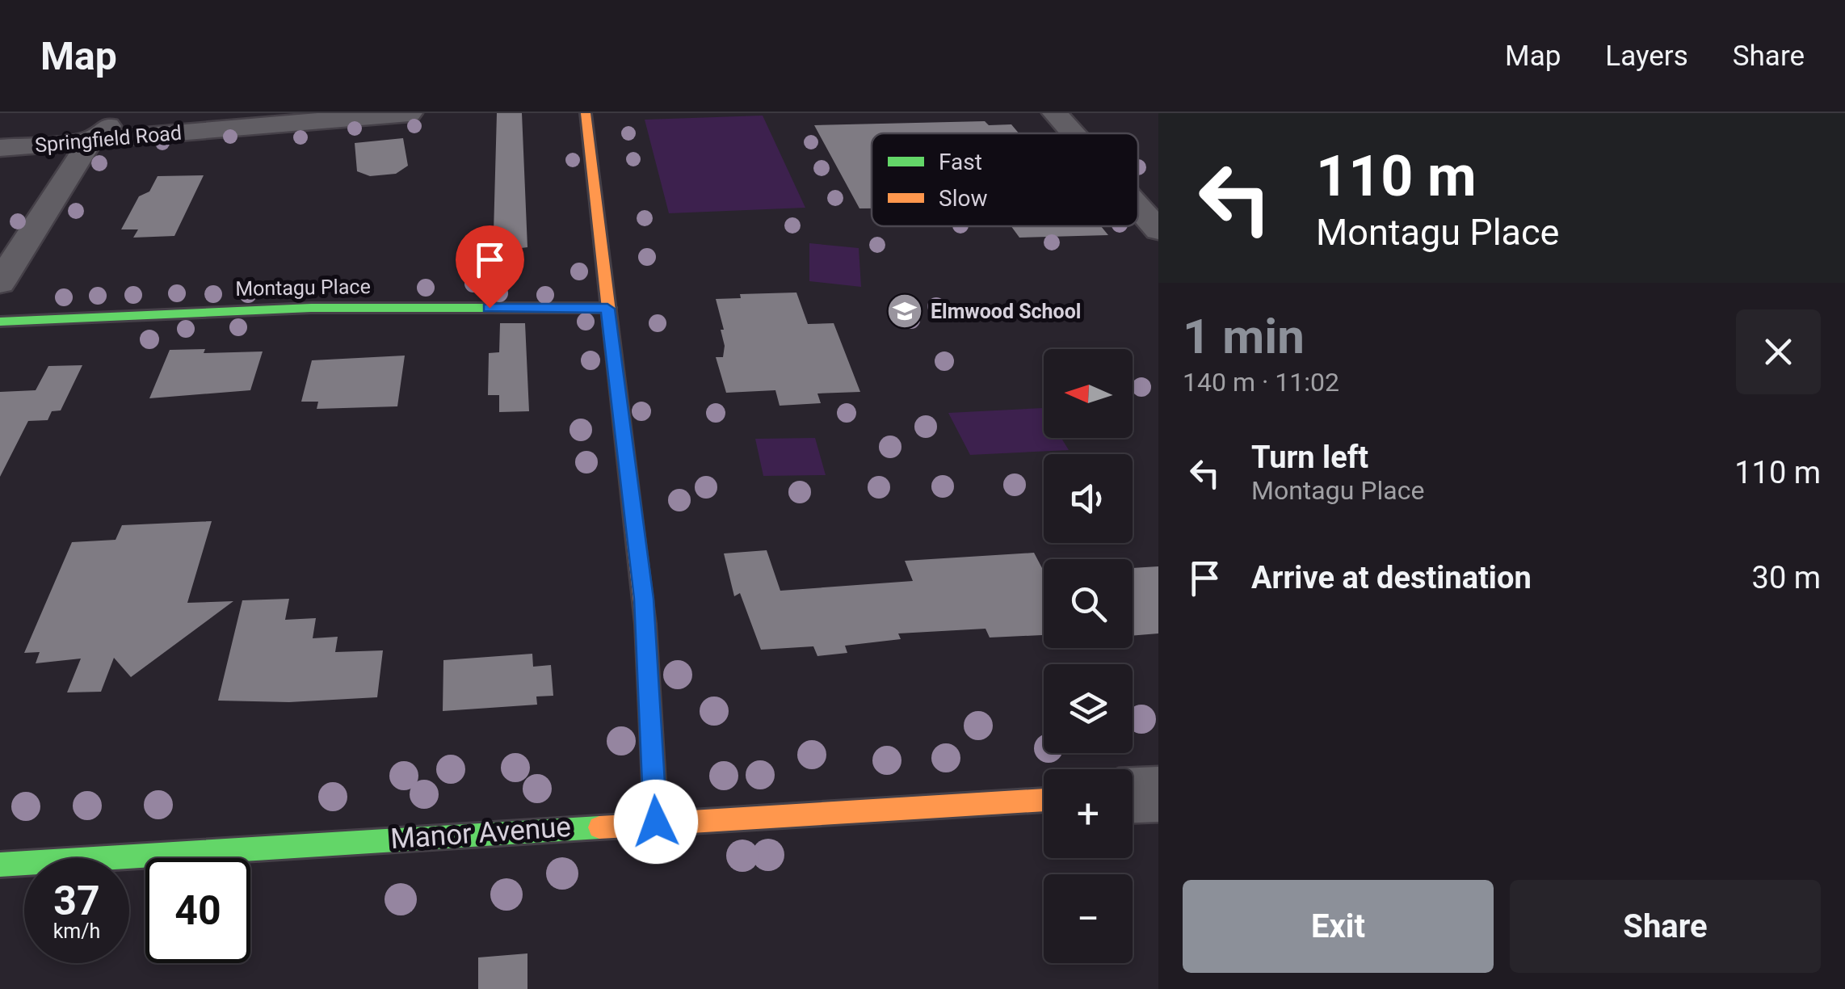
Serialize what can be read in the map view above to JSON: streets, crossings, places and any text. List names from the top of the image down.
{
  "streets": {
    "street": ["Springfield Road", "Montagu Place", "Manor Avenue"]
  },
  "places": {
    "school or university": ["Elmwood School"]
  },
  "legend": ["Fast", "Slow"],
  "north": "left",
  "page": {
    "header": "Map",
    "nav": ["Map", "Layers", "Share"],
    "turn": ["110 m", "Montagu Place"],
    "heading": ["1 min", "140 m · 11:02"],
    "map_buttons": ["+", "−"],
    "list": [
      {
        "name": "Turn left",
        "note": "Montagu Place",
        "value": "110 m"
      },
      {
        "name": "Arrive at destination",
        "value": "30 m"
      }
    ],
    "speed": "37 km/h",
    "limit": "40",
    "buttons": ["Exit", "Share"]
  }
}
